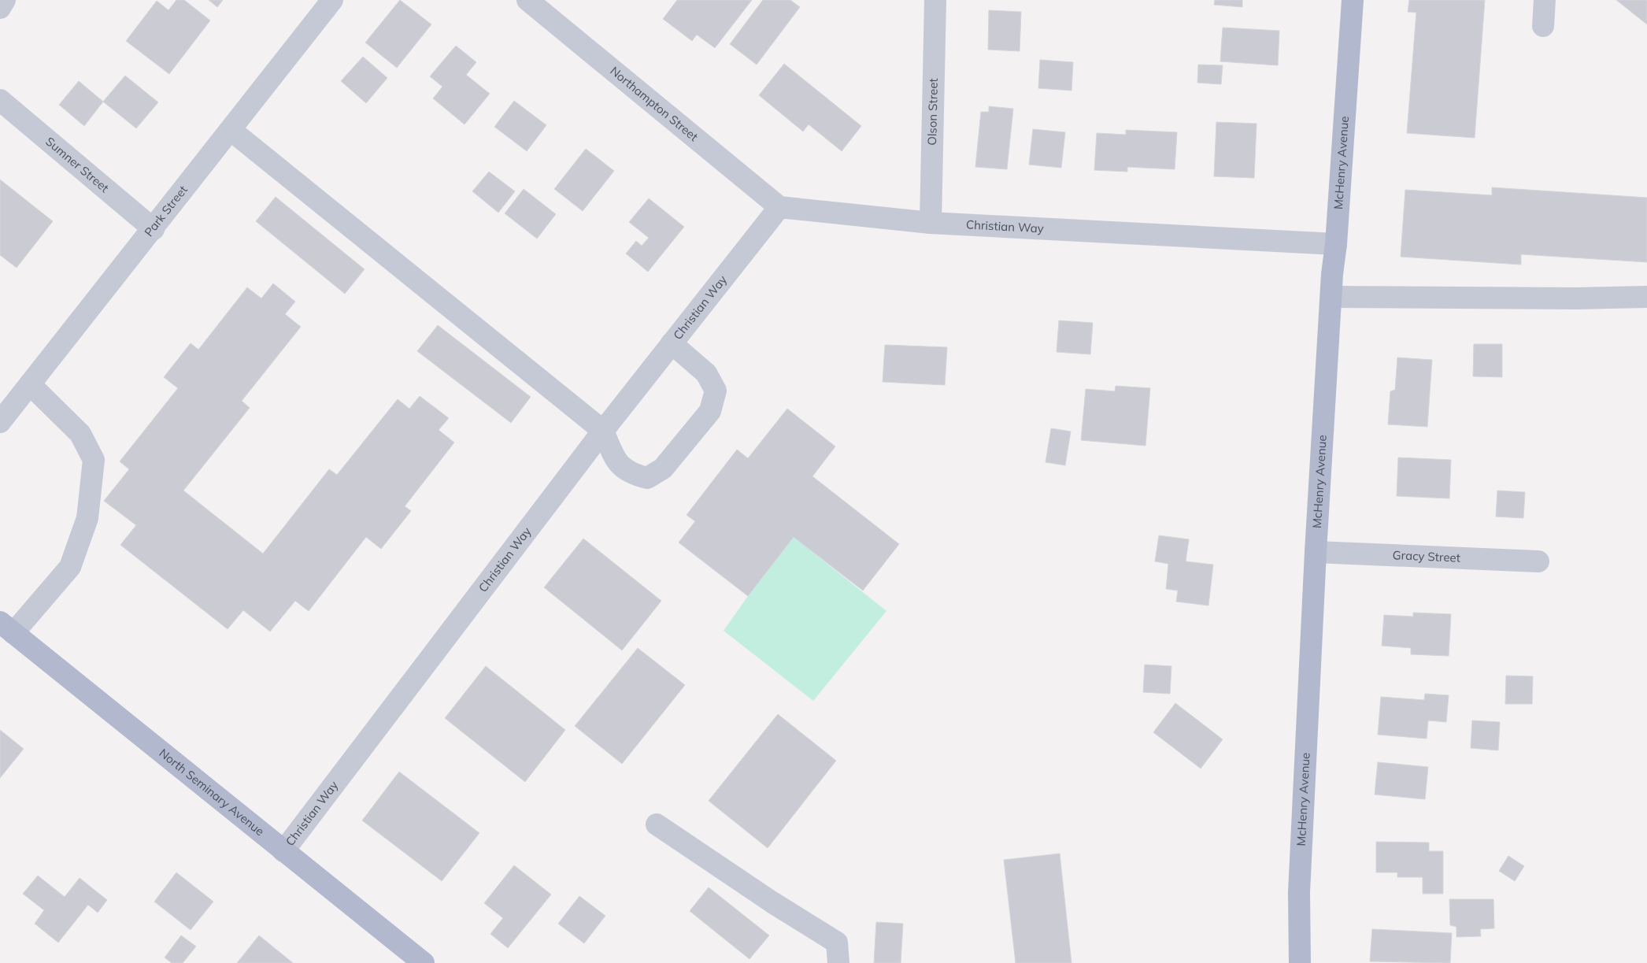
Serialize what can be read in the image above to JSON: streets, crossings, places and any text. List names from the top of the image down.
{
  "streets": {
    "main road": ["McHenry Avenue", "North Seminary Avenue"],
    "street": [
      "Northampton Street",
      "Olson Street",
      "Sumner Street",
      "Park Street",
      "Christian Way",
      "Gracy Street"
    ]
  },
  "crossings": [
    ["Northampton Street", "Christian Way"],
    ["Olson Street", "Christian Way"],
    ["McHenry Avenue", "Christian Way"],
    ["McHenry Avenue", "Gracy Street"],
    ["Sumner Street", "Park Street"],
    ["Christian Way", "North Seminary Avenue"]
  ]
}
